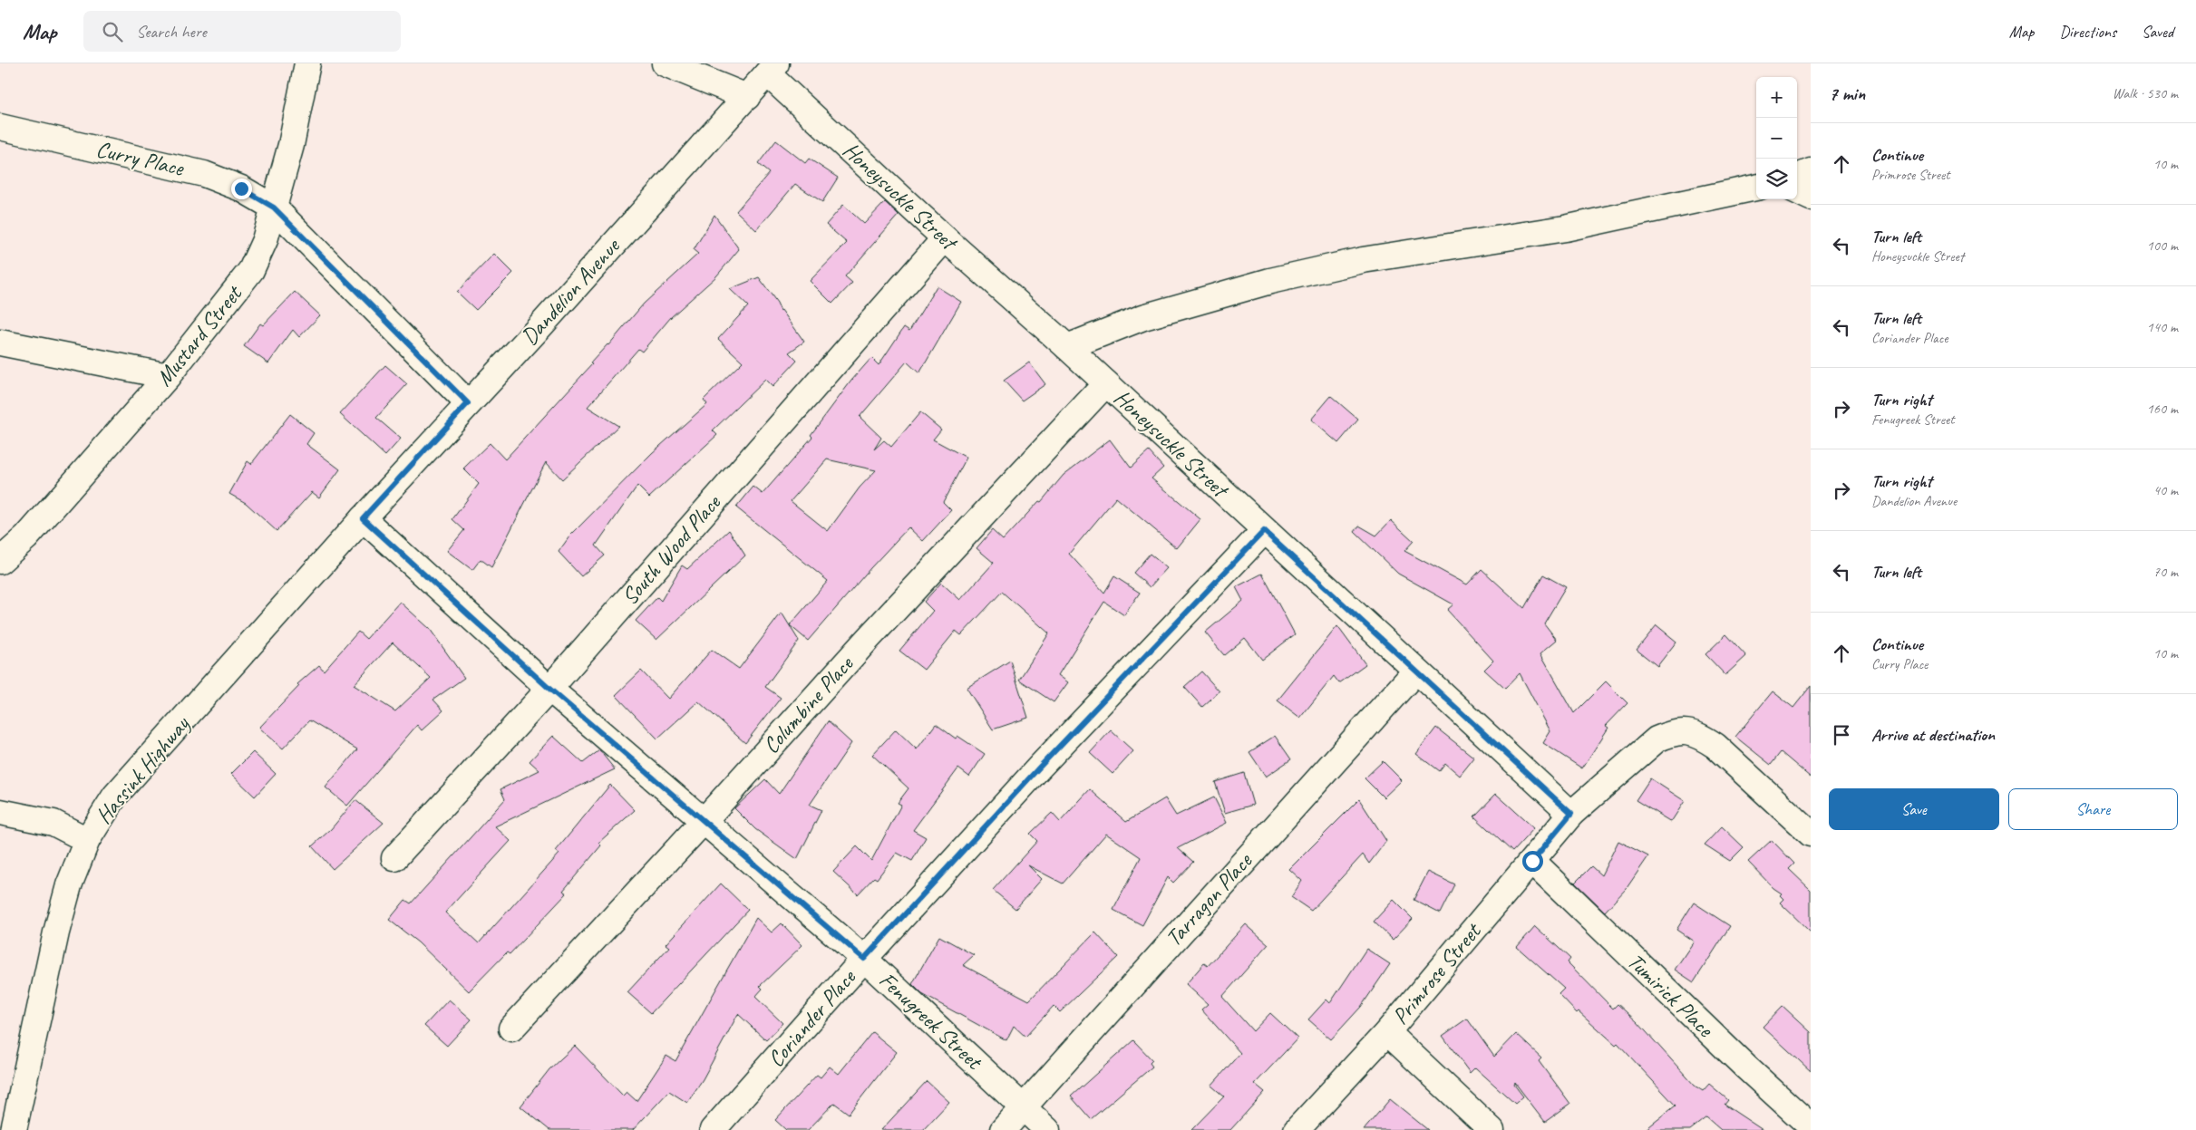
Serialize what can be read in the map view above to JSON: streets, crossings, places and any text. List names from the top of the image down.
{
  "streets": {
    "street": [
      "Curry Place",
      "Honeysuckle Street",
      "Dandelion Avenue",
      "Mustard Street",
      "South Wood Place",
      "Columbine Place",
      "Hassink Highway",
      "Tarragon Place",
      "Primrose Street",
      "Tumirick Place",
      "Coriander Place",
      "Fenugreek Street"
    ]
  },
  "crossings": [
    ["Curry Place", "Dandelion Avenue"],
    ["Curry Place", "Mustard Street"],
    ["Honeysuckle Street", "Dandelion Avenue"],
    ["Honeysuckle Street", "South Wood Place"],
    ["Honeysuckle Street", "Columbine Place"],
    ["Honeysuckle Street", "Tarragon Place"],
    ["Honeysuckle Street", "Primrose Street"],
    ["Honeysuckle Street", "Coriander Place"],
    ["Dandelion Avenue", "Hassink Highway"],
    ["Dandelion Avenue", "Fenugreek Street"],
    ["South Wood Place", "Fenugreek Street"],
    ["Columbine Place", "Fenugreek Street"],
    ["Hassink Highway", "Fenugreek Street"],
    ["Tarragon Place", "Fenugreek Street"],
    ["Primrose Street", "Tumirick Place"],
    ["Coriander Place", "Fenugreek Street"]
  ],
  "page": {
    "header": "Map",
    "search": "Search here",
    "nav": ["Map", "Directions", "Saved"],
    "heading": ["7 min", "Walk · 530 m"],
    "map_buttons": ["+", "−"],
    "list": [
      ["Continue", "Primrose Street", "10 m"],
      ["Turn left", "Honeysuckle Street", "100 m"],
      ["Turn left", "Coriander Place", "140 m"],
      ["Turn right", "Fenugreek Street", "160 m"],
      ["Turn right", "Dandelion Avenue", "40 m"],
      ["Turn left", "70 m"],
      ["Continue", "Curry Place", "10 m"],
      "Arrive at destination"
    ],
    "buttons": ["Save", "Share"]
  }
}
